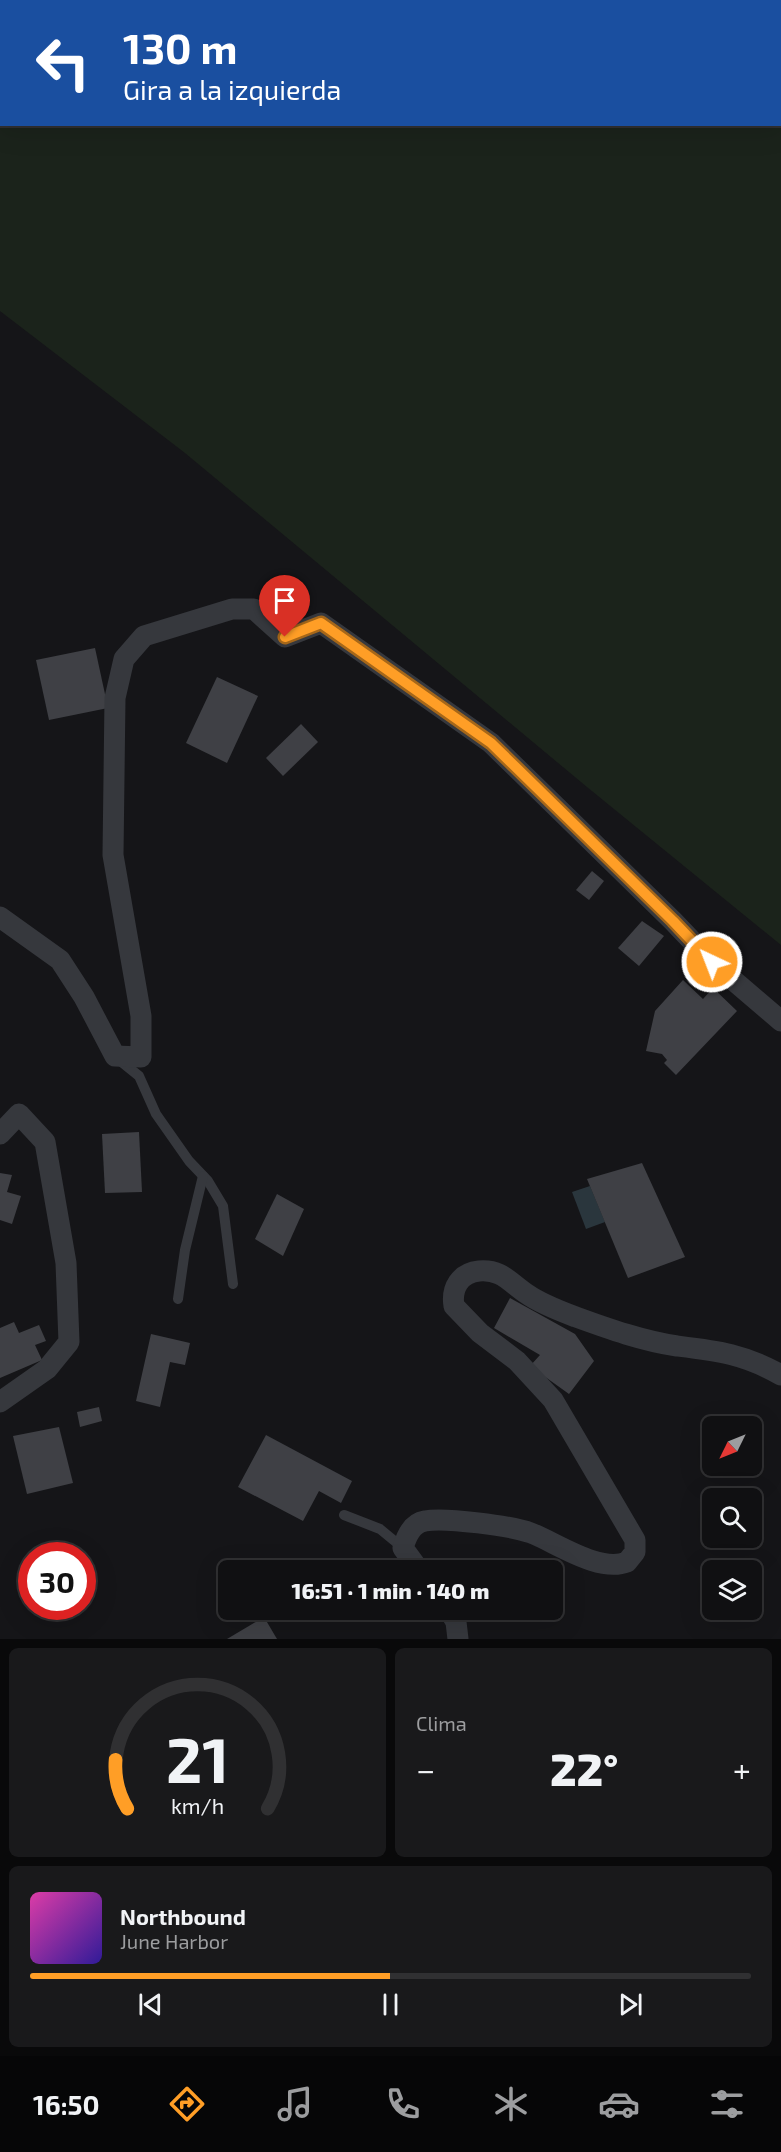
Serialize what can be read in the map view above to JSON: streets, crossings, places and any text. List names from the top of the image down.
{
  "north": "bottom left",
  "page": {
    "turn": ["130 m", "Gira a la izquierda"],
    "limit": "30",
    "trip": "16:51 · 1 min · 140 m",
    "tile": "Clima",
    "heat": ["−", "22°", "+"],
    "song": ["Northbound", "June Harbor"],
    "tabs": "16:50",
    "gauge": ["21", "km/h"]
  }
}
